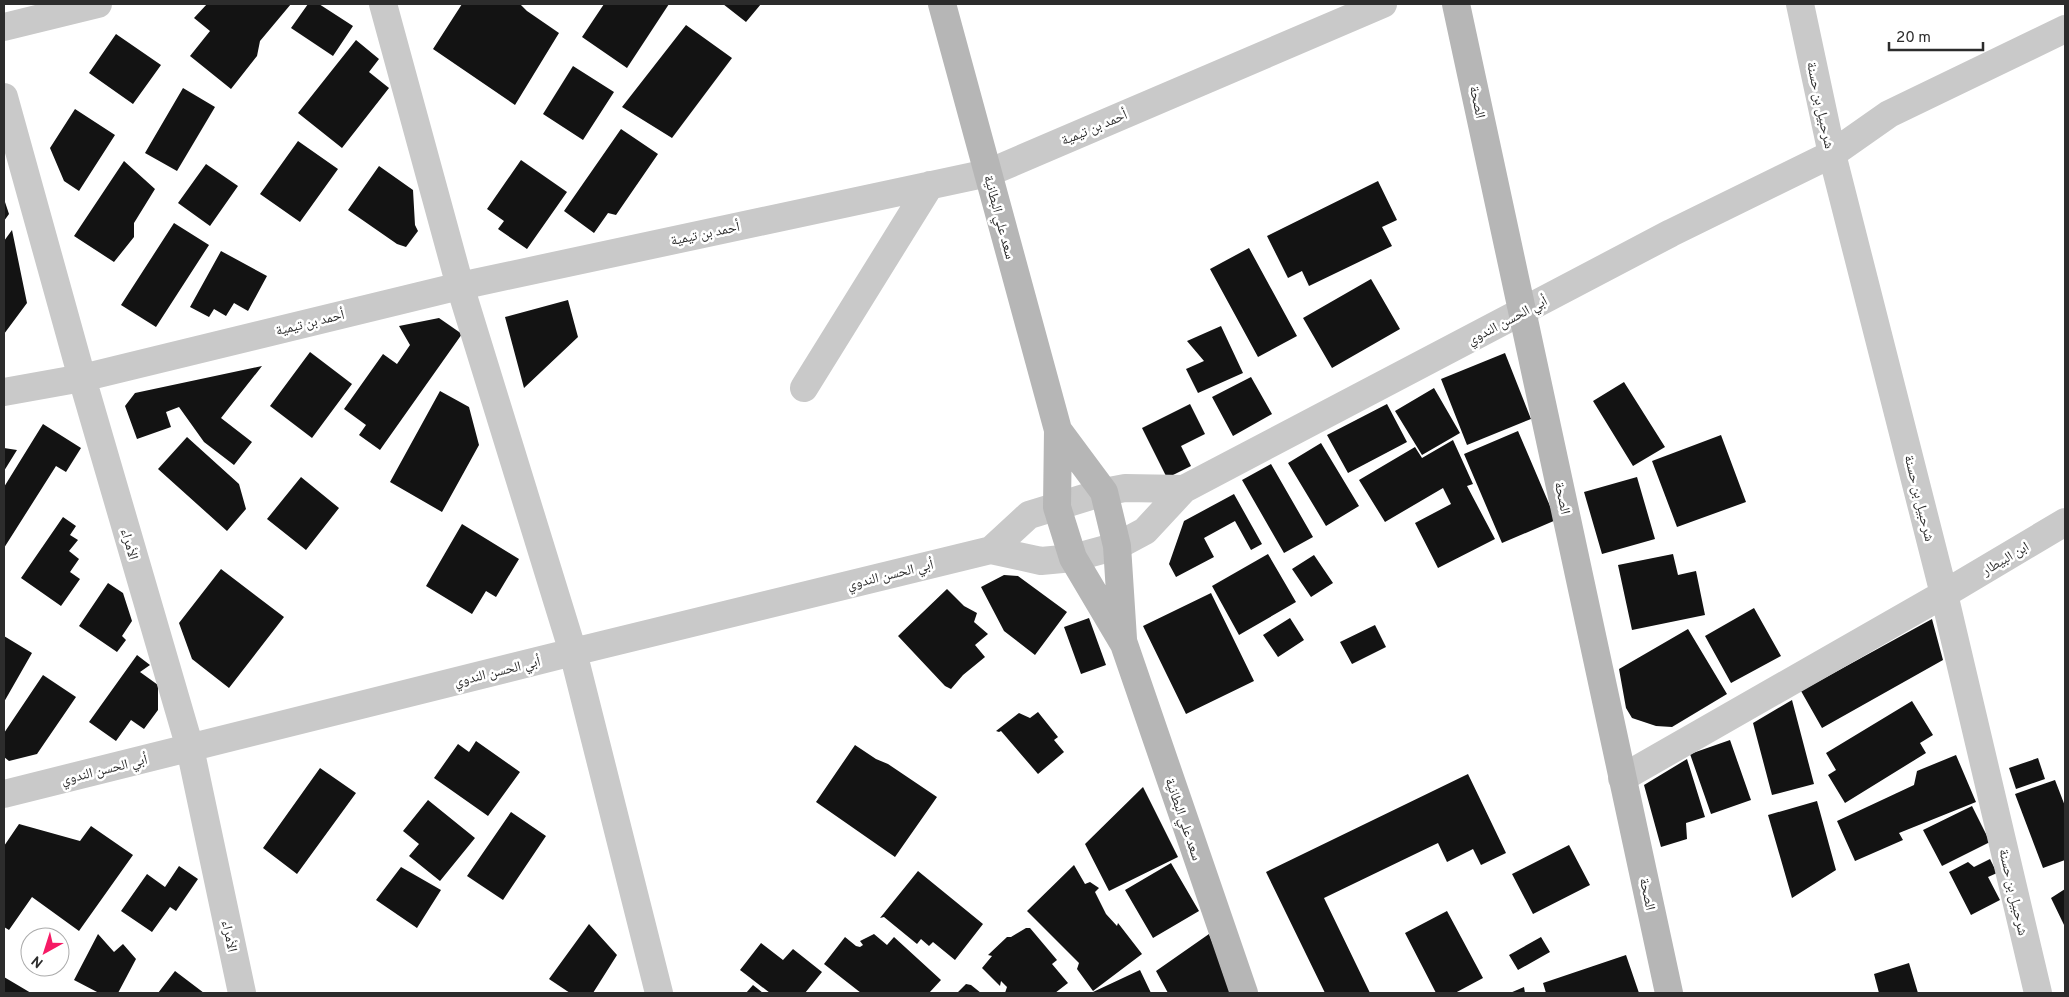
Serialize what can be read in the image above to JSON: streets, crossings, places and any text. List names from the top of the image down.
{
  "streets": {
    "main road": ["الصحة", "سعد علي البطانية"],
    "street": [
      "شرحبيل بن حسنة",
      "أحمد بن تيمية",
      "أبي الحسن الندوي",
      "الأمراء",
      "ابن البيطار"
    ]
  },
  "crossings": [
    ["الصحة", "أبي الحسن الندوي"],
    ["الصحة", "ابن البيطار"],
    ["شرحبيل بن حسنة", "أبي الحسن الندوي"],
    ["شرحبيل بن حسنة", "ابن البيطار"],
    ["أحمد بن تيمية", "سعد علي البطانية"],
    ["أحمد بن تيمية", "الأمراء"],
    ["سعد علي البطانية", "أبي الحسن الندوي"],
    ["أبي الحسن الندوي", "الأمراء"]
  ],
  "scale_bar": "20 m",
  "north": "bottom left"
}
